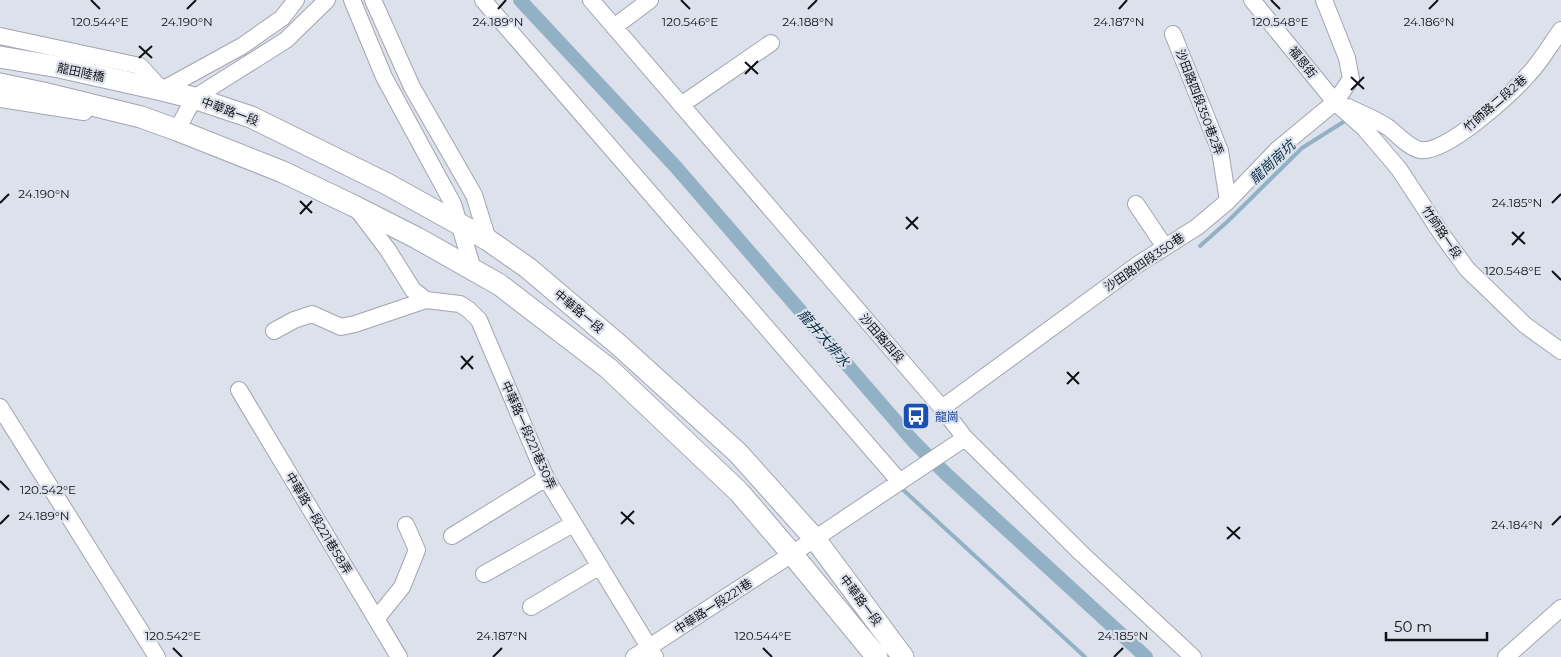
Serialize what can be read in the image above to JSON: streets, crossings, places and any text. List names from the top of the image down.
{
  "streets": {
    "main road": ["龍田陸橋", "中華路一段"],
    "street": [
      "福恩街",
      "沙田路四段350巷2弄",
      "竹師路二段2巷",
      "竹師路一段",
      "沙田路四段350巷",
      "沙田路四段",
      "中華路一段221巷30弄",
      "中華路一段221巷58弄",
      "中華路一段221巷"
    ]
  },
  "crossings": [
    ["福恩街", "竹師路二段2巷"],
    ["福恩街", "竹師路一段"],
    ["福恩街", "沙田路四段350巷"],
    ["龍田陸橋", "中華路一段"],
    ["沙田路四段350巷2弄", "沙田路四段350巷"],
    ["竹師路二段2巷", "竹師路一段"],
    ["竹師路二段2巷", "沙田路四段350巷"],
    ["中華路一段", "中華路一段221巷"],
    ["竹師路一段", "沙田路四段350巷"],
    ["沙田路四段350巷", "沙田路四段"],
    ["沙田路四段", "中華路一段221巷"],
    ["中華路一段221巷30弄", "中華路一段221巷"]
  ],
  "water": ["龍崗南坑", "龍井大排水"],
  "places": {
    "bus stop": ["龍崗"]
  },
  "scale_bar": "50 m",
  "coordinates": [
    "120.544°E",
    "120.546°E",
    "120.548°E",
    "24.190°N",
    "24.189°N",
    "24.188°N",
    "24.187°N",
    "24.186°N",
    "24.185°N",
    "120.542°E",
    "24.184°N"
  ]
}
